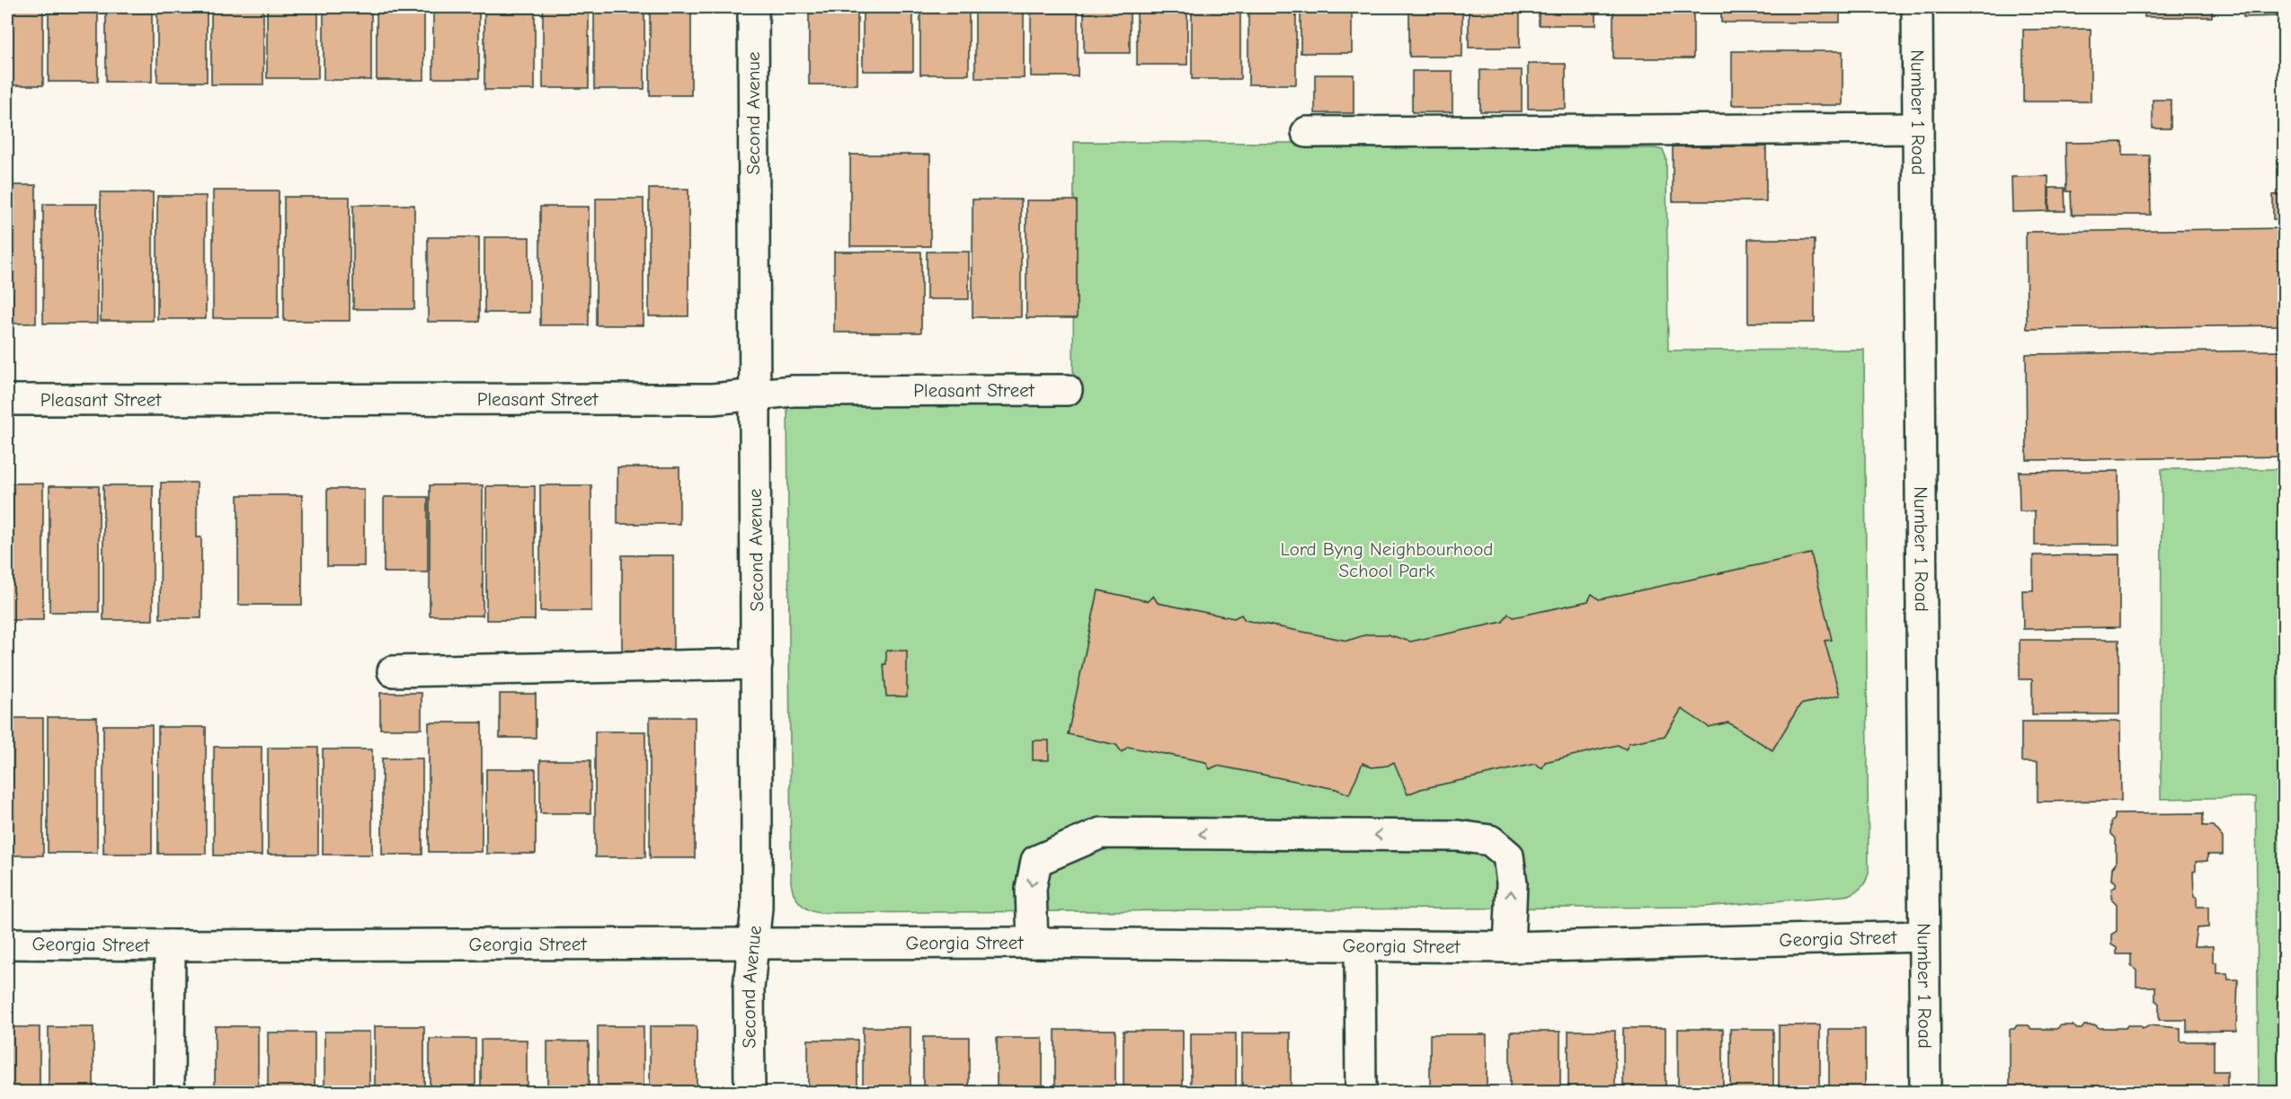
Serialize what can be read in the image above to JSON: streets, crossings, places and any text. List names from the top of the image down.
{
  "streets": {
    "street": [
      "Second Avenue",
      "Number 1 Road",
      "Pleasant Street",
      "Georgia Street"
    ]
  },
  "crossings": [
    ["Second Avenue", "Pleasant Street"],
    ["Second Avenue", "Georgia Street"],
    ["Number 1 Road", "Georgia Street"]
  ],
  "parks": ["Lord Byng Neighbourhood School Park"]
}
